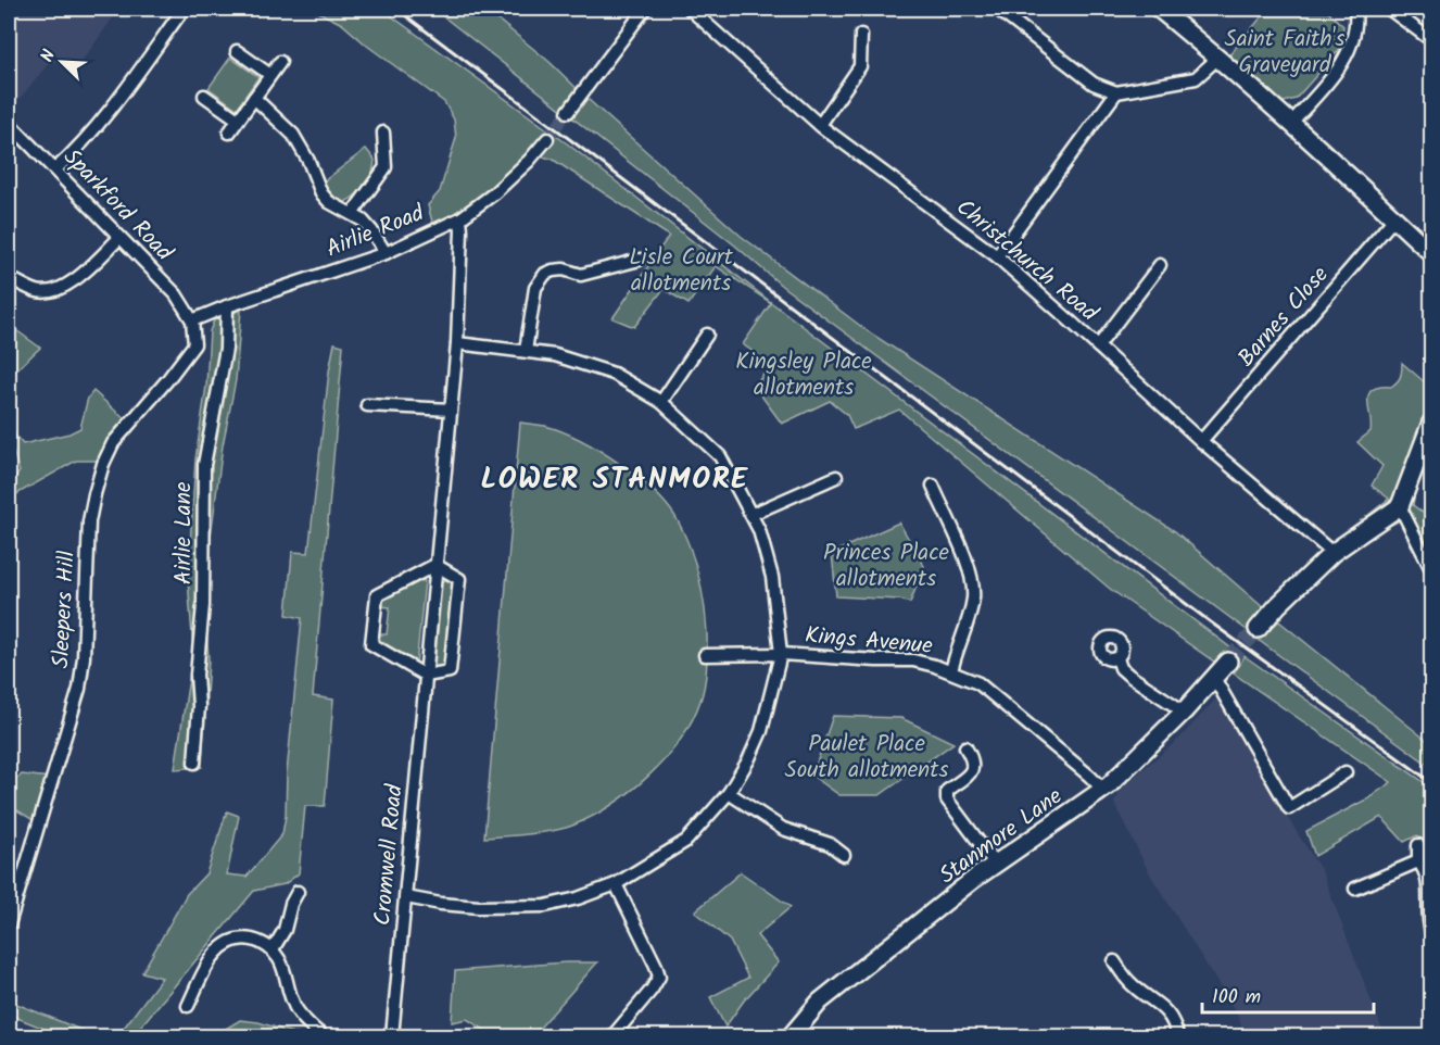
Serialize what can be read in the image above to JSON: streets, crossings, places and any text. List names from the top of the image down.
{
  "streets": {
    "street": [
      "Sparkford Road",
      "Airlie Road",
      "Christchurch Road",
      "Barnes Close",
      "Airlie Lane",
      "Sleepers Hill",
      "Kings Avenue",
      "Stanmore Lane",
      "Cromwell Road"
    ]
  },
  "crossings": [
    ["Sparkford Road", "Airlie Road"],
    ["Sparkford Road", "Sleepers Hill"],
    ["Airlie Road", "Airlie Lane"],
    ["Airlie Road", "Sleepers Hill"],
    ["Airlie Road", "Cromwell Road"],
    ["Christchurch Road", "Barnes Close"],
    ["Kings Avenue", "Stanmore Lane"]
  ],
  "districts": ["LOWER STANMORE"],
  "parks": [
    "Saint Faith's Graveyard",
    "Lisle Court allotments",
    "Kingsley Place allotments",
    "Princes Place allotments",
    "Paulet Place South allotments"
  ],
  "scale_bar": "100 m",
  "north": "top left"
}
